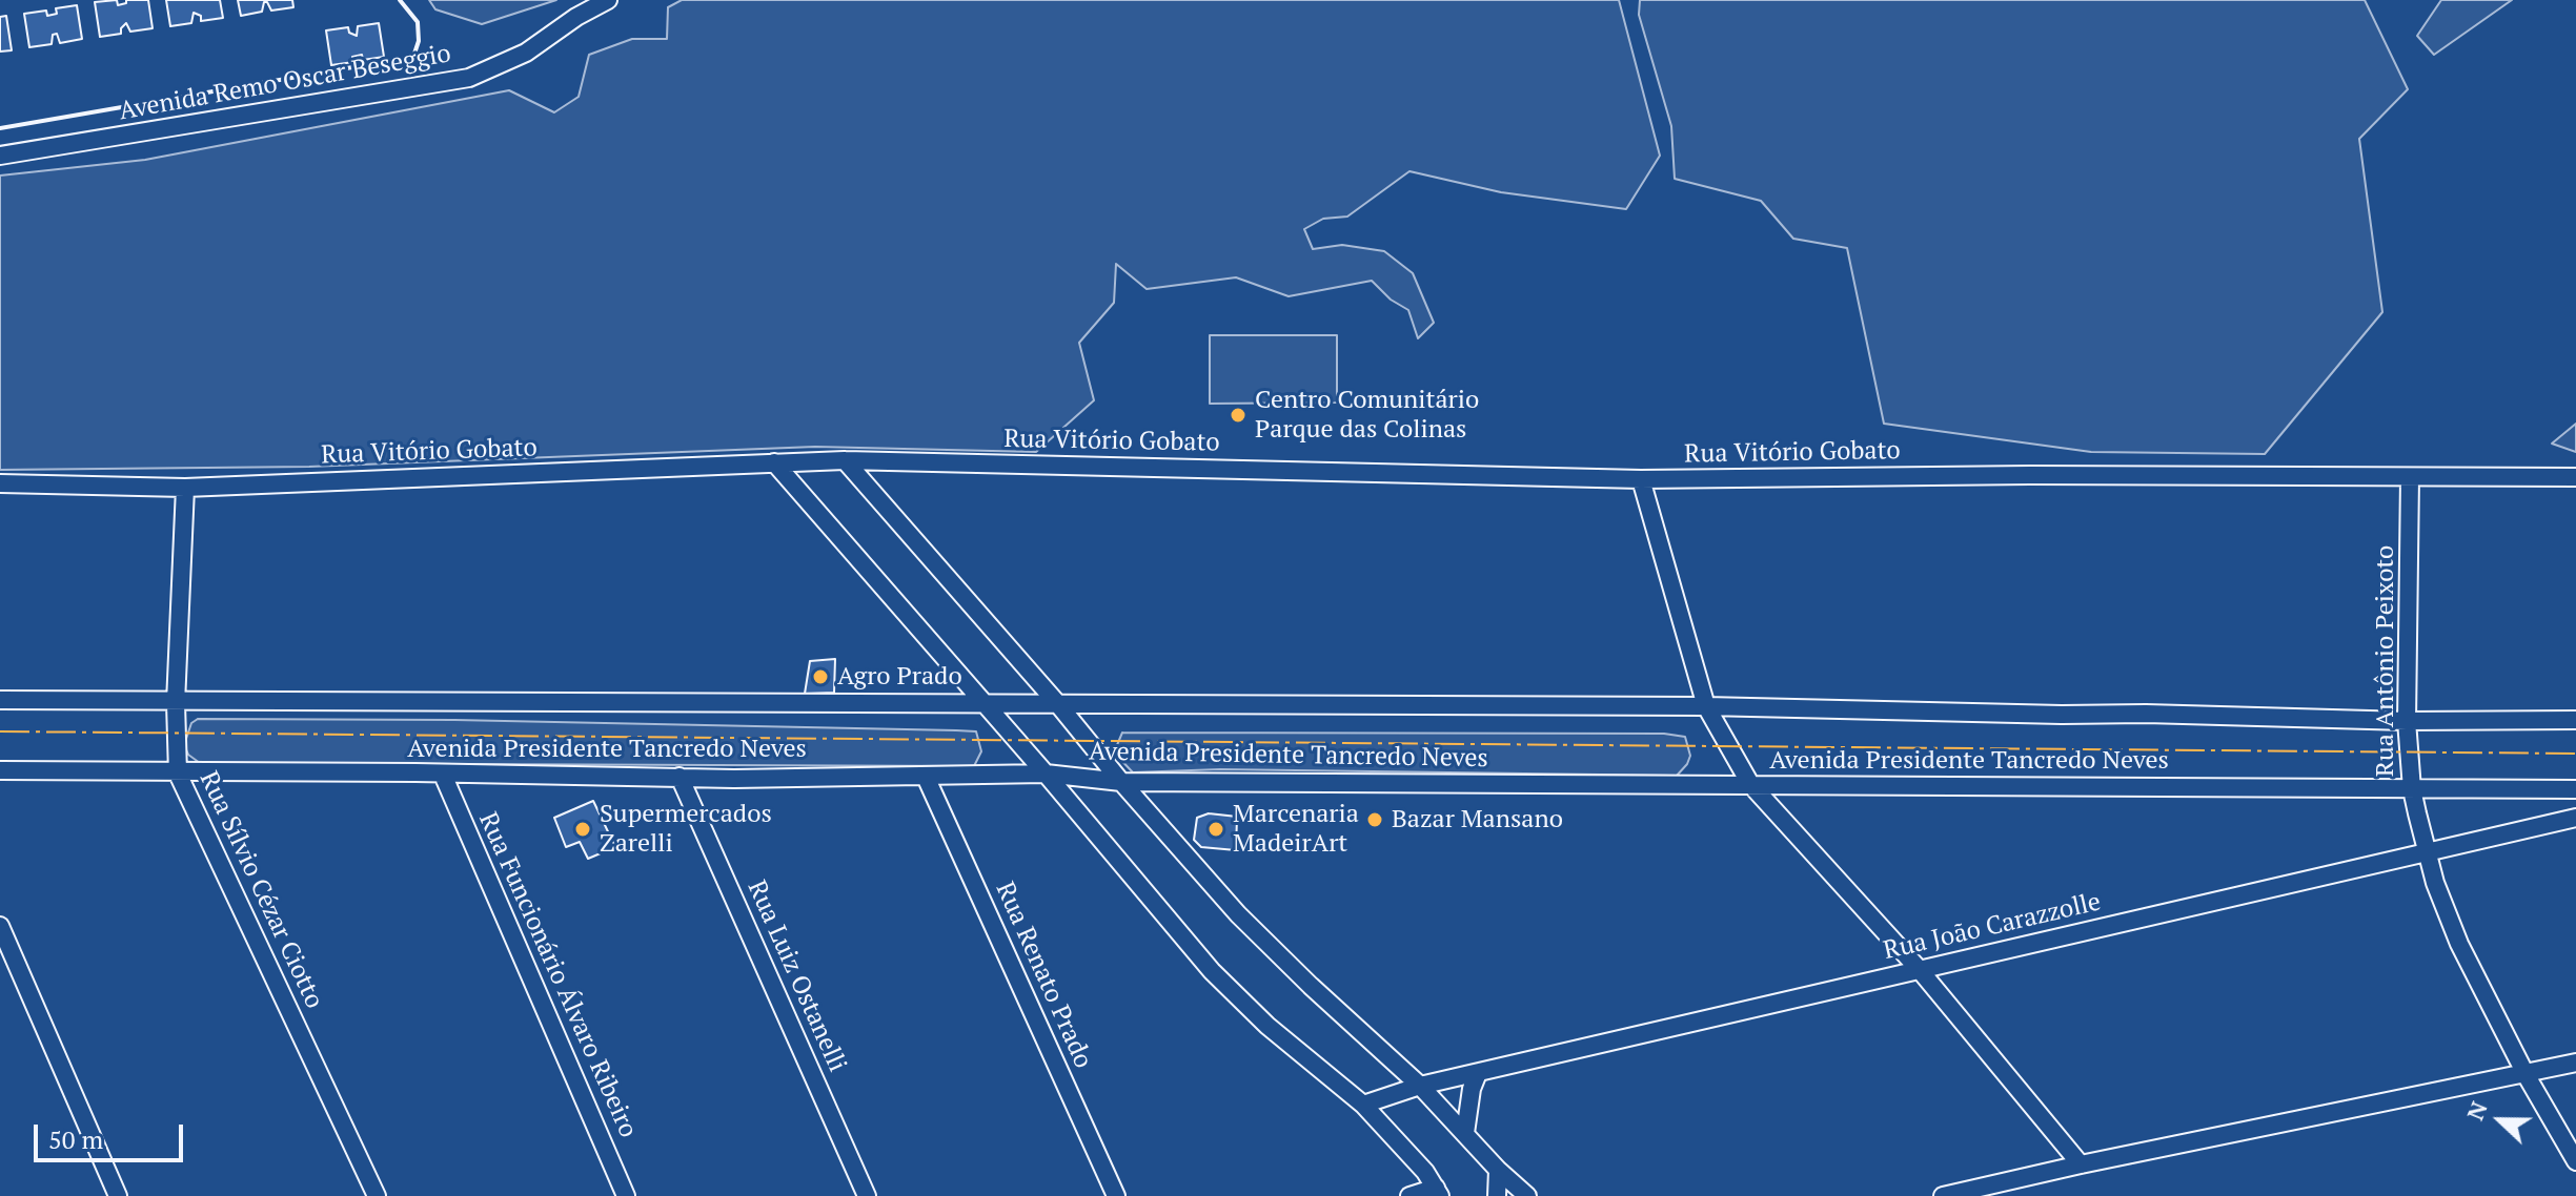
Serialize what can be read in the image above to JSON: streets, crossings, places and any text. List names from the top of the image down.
{
  "streets": {
    "street": [
      "Avenida Remo Oscar Beseggio",
      "Rua Vitório Gobato",
      "Rua Antônio Peixoto",
      "Avenida Presidente Tancredo Neves",
      "Rua Sílvio Cézar Ciotto",
      "Rua João Carazzolle",
      "Rua Funcionário Álvaro Ribeiro",
      "Rua Renato Prado",
      "Rua Luiz Ostanelli"
    ]
  },
  "crossings": [
    ["Rua Vitório Gobato", "Rua Antônio Peixoto"],
    ["Rua Vitório Gobato", "Rua Sílvio Cézar Ciotto"],
    ["Rua Antônio Peixoto", "Avenida Presidente Tancredo Neves"],
    ["Rua Antônio Peixoto", "Rua João Carazzolle"],
    ["Avenida Presidente Tancredo Neves", "Rua Sílvio Cézar Ciotto"],
    ["Avenida Presidente Tancredo Neves", "Rua Funcionário Álvaro Ribeiro"],
    ["Avenida Presidente Tancredo Neves", "Rua Renato Prado"],
    ["Avenida Presidente Tancredo Neves", "Rua Luiz Ostanelli"]
  ],
  "places": [
    "Centro Comunitário Parque das Colinas",
    "Agro Prado",
    "Bazar Mansano",
    "Supermercados Zarelli",
    "Marcenaria MadeirArt"
  ],
  "scale_bar": "50 m",
  "north": "left"
}
